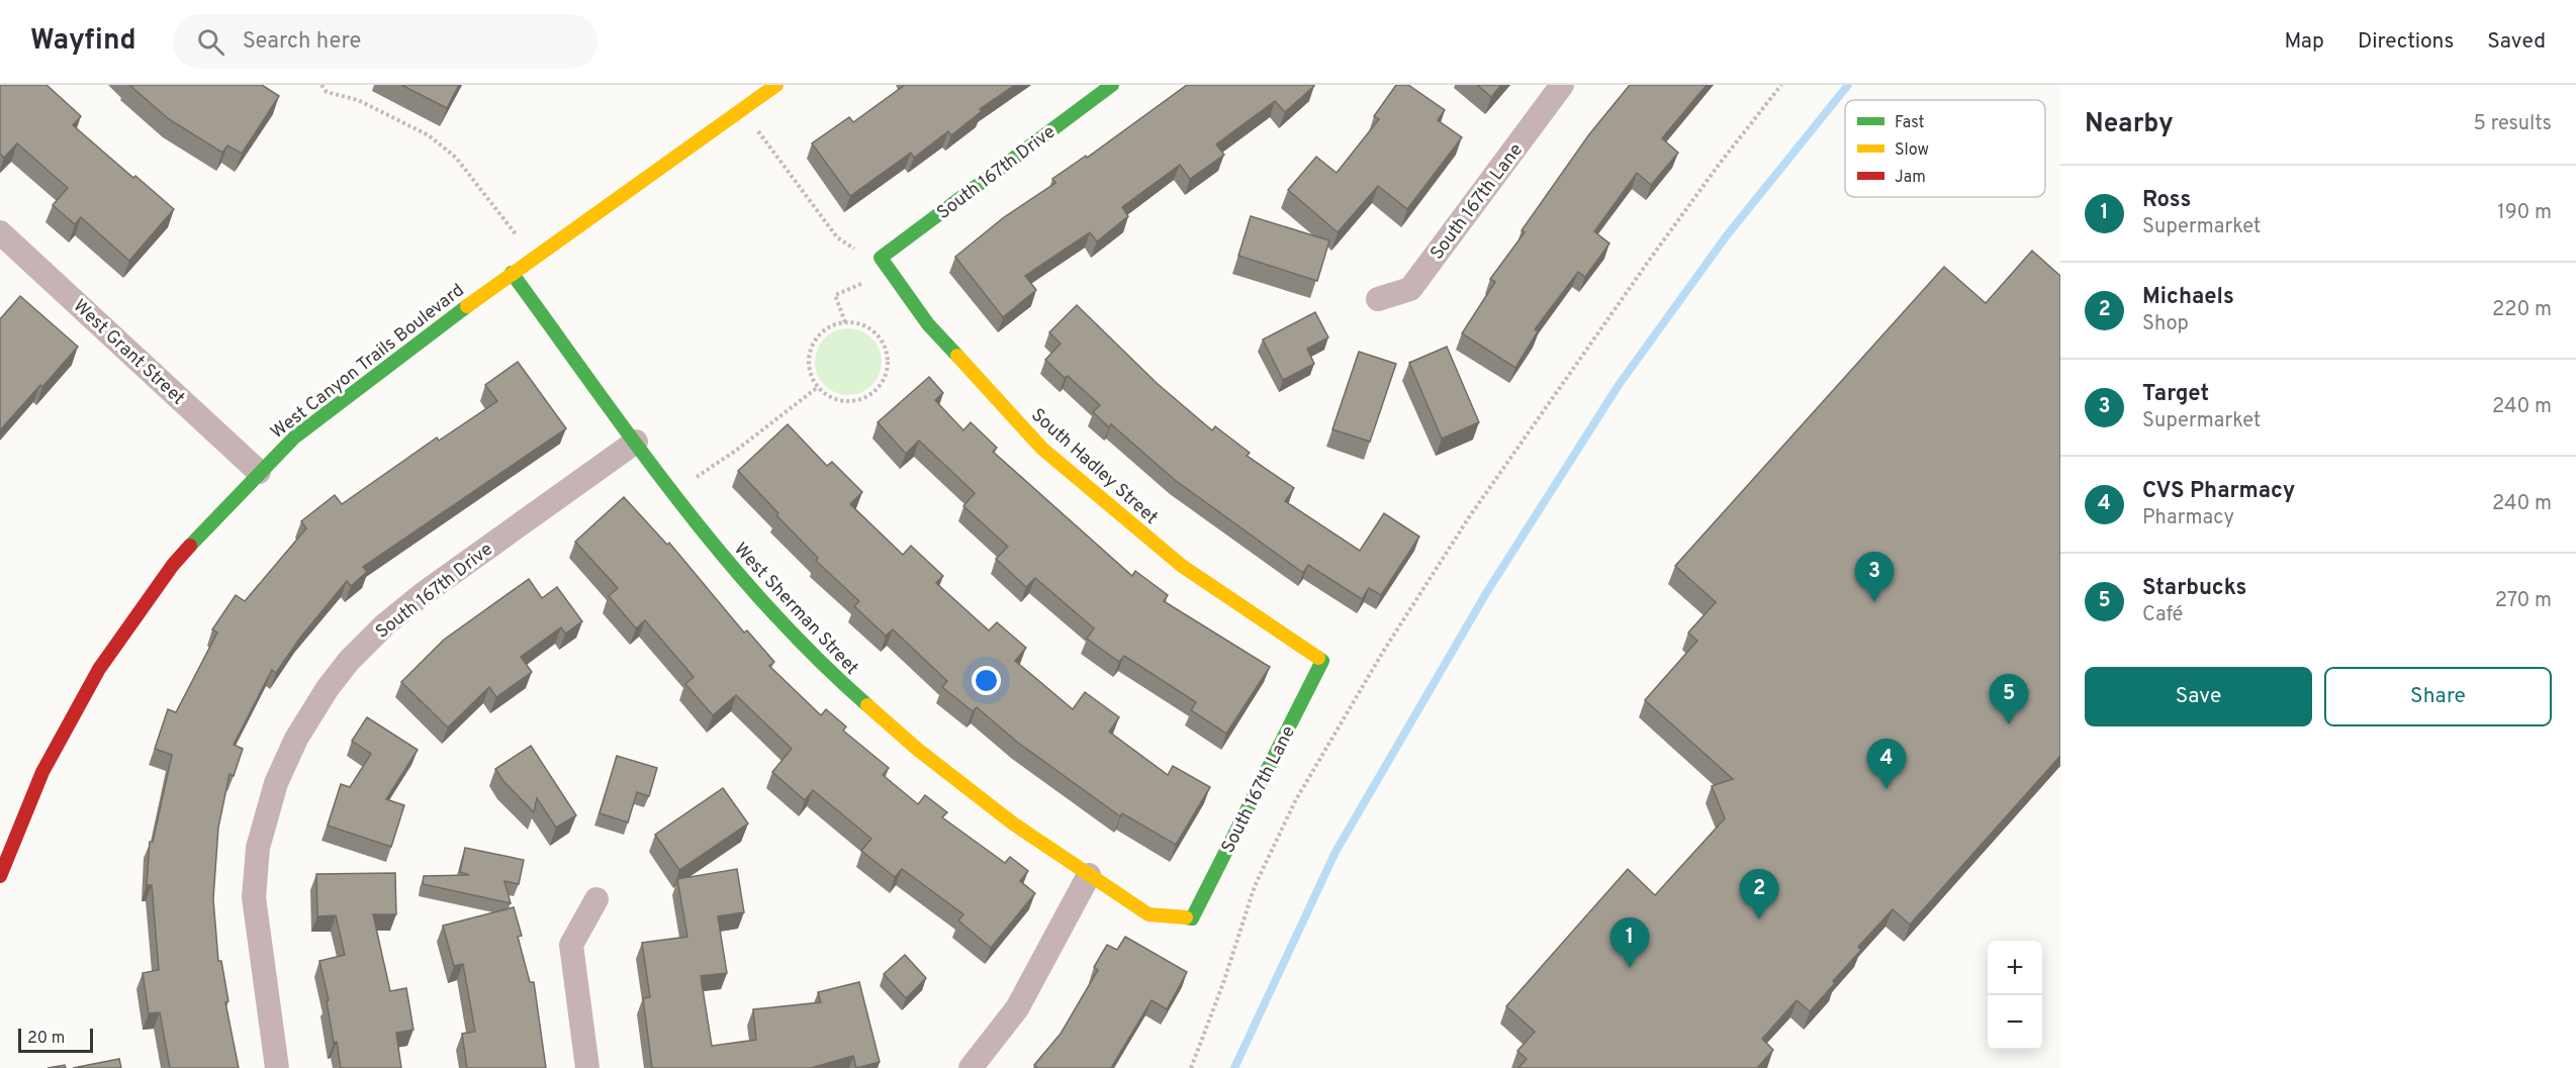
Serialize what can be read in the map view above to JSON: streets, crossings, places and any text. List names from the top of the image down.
{
  "streets": {
    "street": [
      "South 167th Drive",
      "South 167th Lane",
      "West Grant Street",
      "West Canyon Trails Boulevard",
      "South Hadley Street",
      "West Sherman Street"
    ]
  },
  "crossings": [
    ["South 167th Drive", "South Hadley Street"],
    ["South 167th Drive", "West Sherman Street"],
    ["South 167th Lane", "South Hadley Street"],
    ["South 167th Lane", "West Sherman Street"],
    ["West Grant Street", "West Canyon Trails Boulevard"],
    ["West Canyon Trails Boulevard", "West Sherman Street"]
  ],
  "legend": ["Fast", "Slow", "Jam"],
  "scale_bar": "20 m",
  "page": {
    "header": "Wayfind",
    "search": "Search here",
    "nav": ["Map", "Directions", "Saved"],
    "heading": ["Nearby", "5 results"],
    "list": [
      {
        "mark": "1",
        "name": "Ross",
        "note": "Supermarket",
        "value": "190 m"
      },
      {
        "mark": "2",
        "name": "Michaels",
        "note": "Shop",
        "value": "220 m"
      },
      {
        "mark": "3",
        "name": "Target",
        "note": "Supermarket",
        "value": "240 m"
      },
      {
        "mark": "4",
        "name": "CVS Pharmacy",
        "note": "Pharmacy",
        "value": "240 m"
      },
      {
        "mark": "5",
        "name": "Starbucks",
        "note": "Café",
        "value": "270 m"
      }
    ],
    "pins": [
      "3",
      "5",
      "4",
      "2",
      "1"
    ],
    "buttons": ["Save", "Share"],
    "map_buttons": ["+", "−"],
    "scale": "20 m"
  }
}
